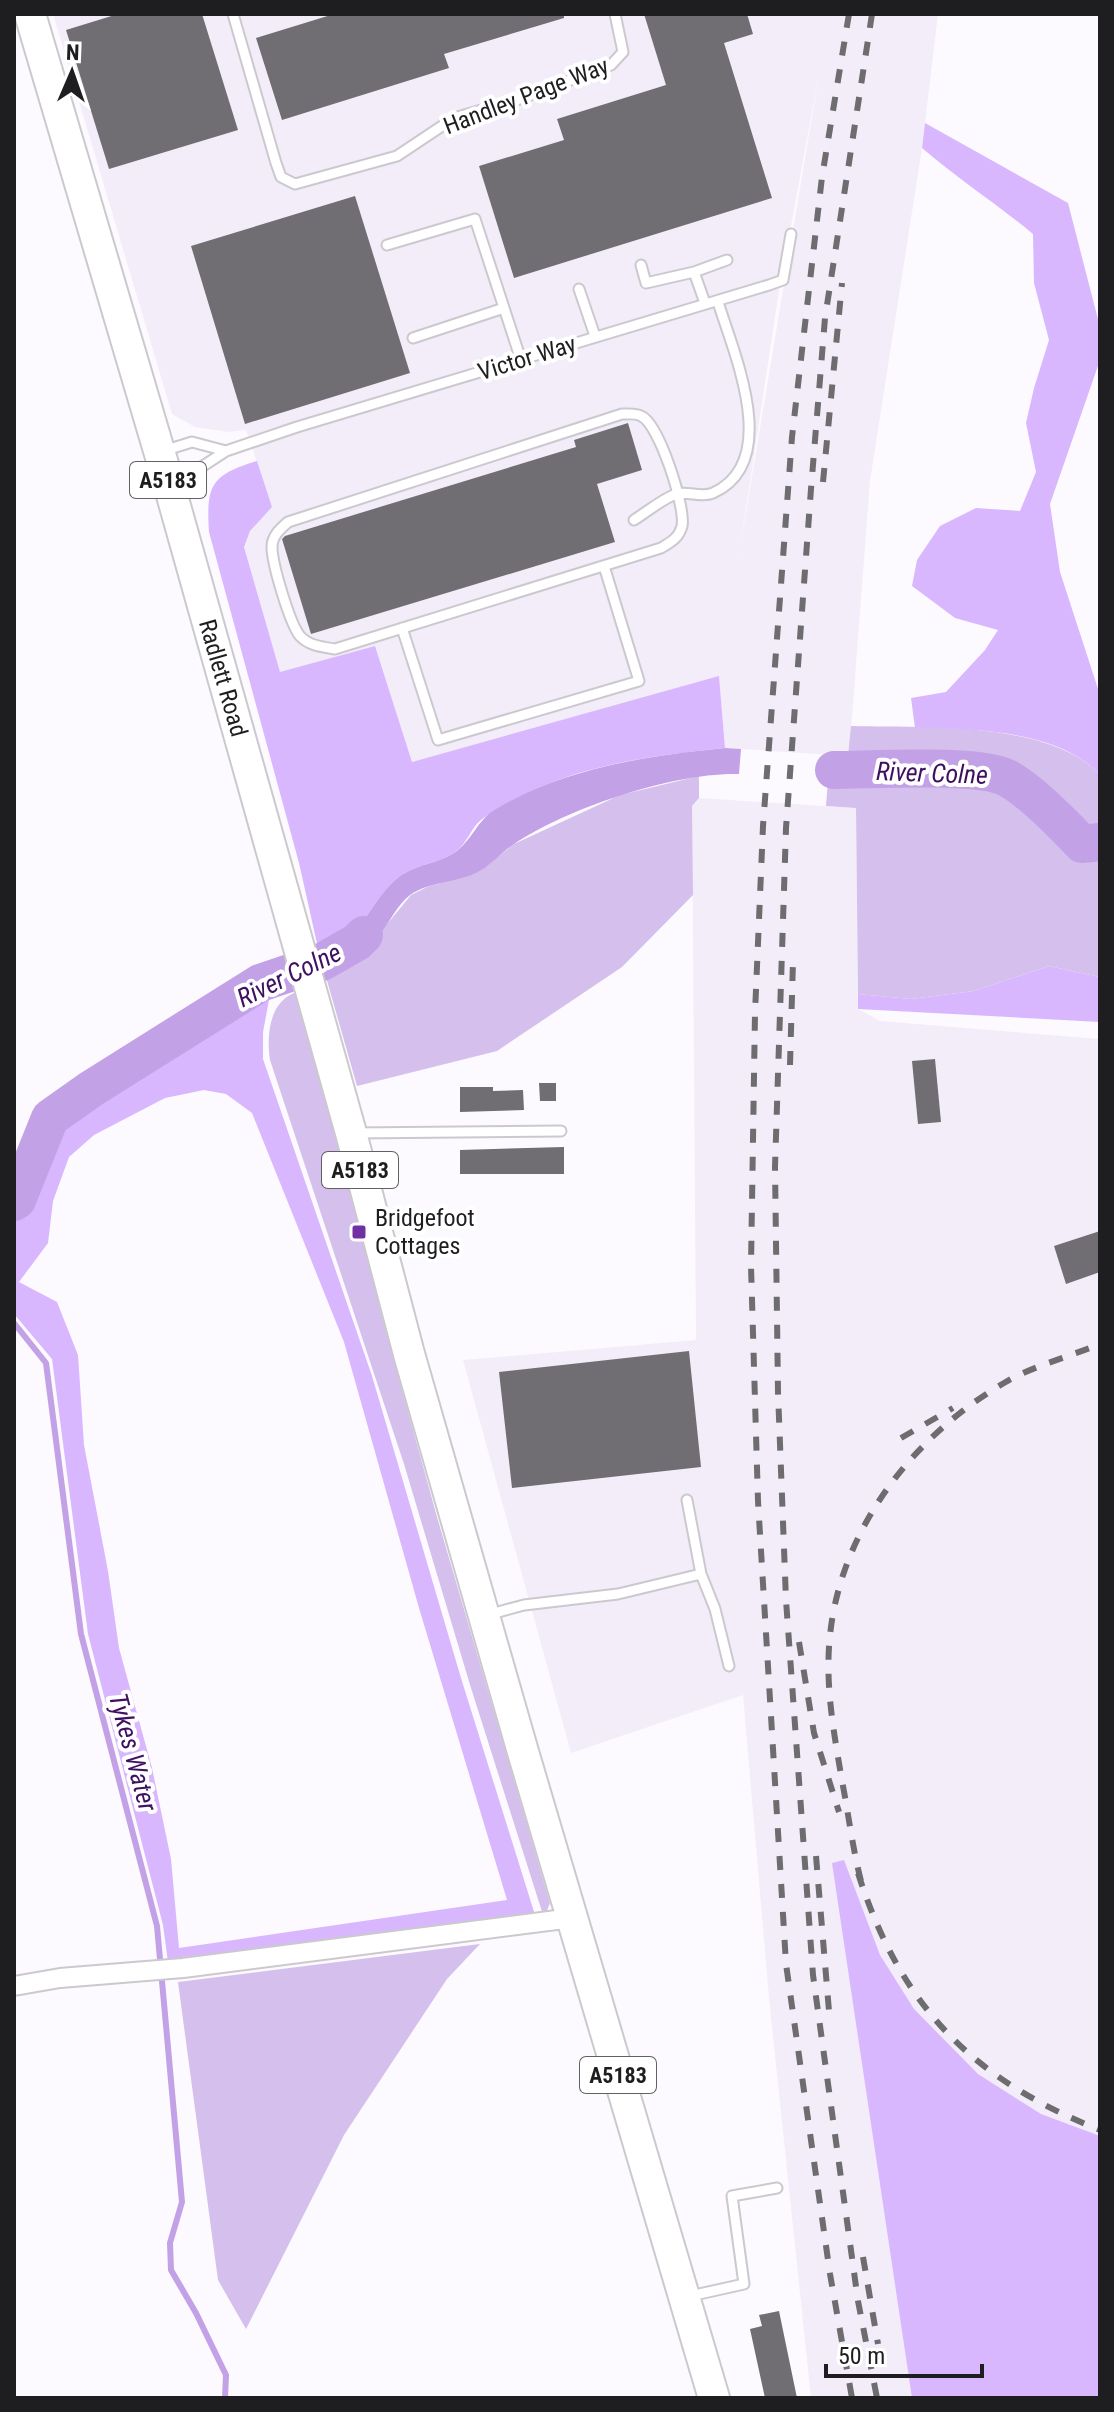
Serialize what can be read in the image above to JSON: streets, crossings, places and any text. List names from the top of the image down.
{
  "streets": {
    "main road": ["A5183", "Radlett Road"],
    "lane": ["Handley Page Way", "Victor Way"]
  },
  "crossings": [
    ["Victor Way", "Radlett Road"],
    ["A5183", "Radlett Road"]
  ],
  "water": ["River Colne", "Tykes Water"],
  "places": {
    "transit": ["Bridgefoot Cottages"]
  },
  "scale_bar": "50 m",
  "north": "top"
}
